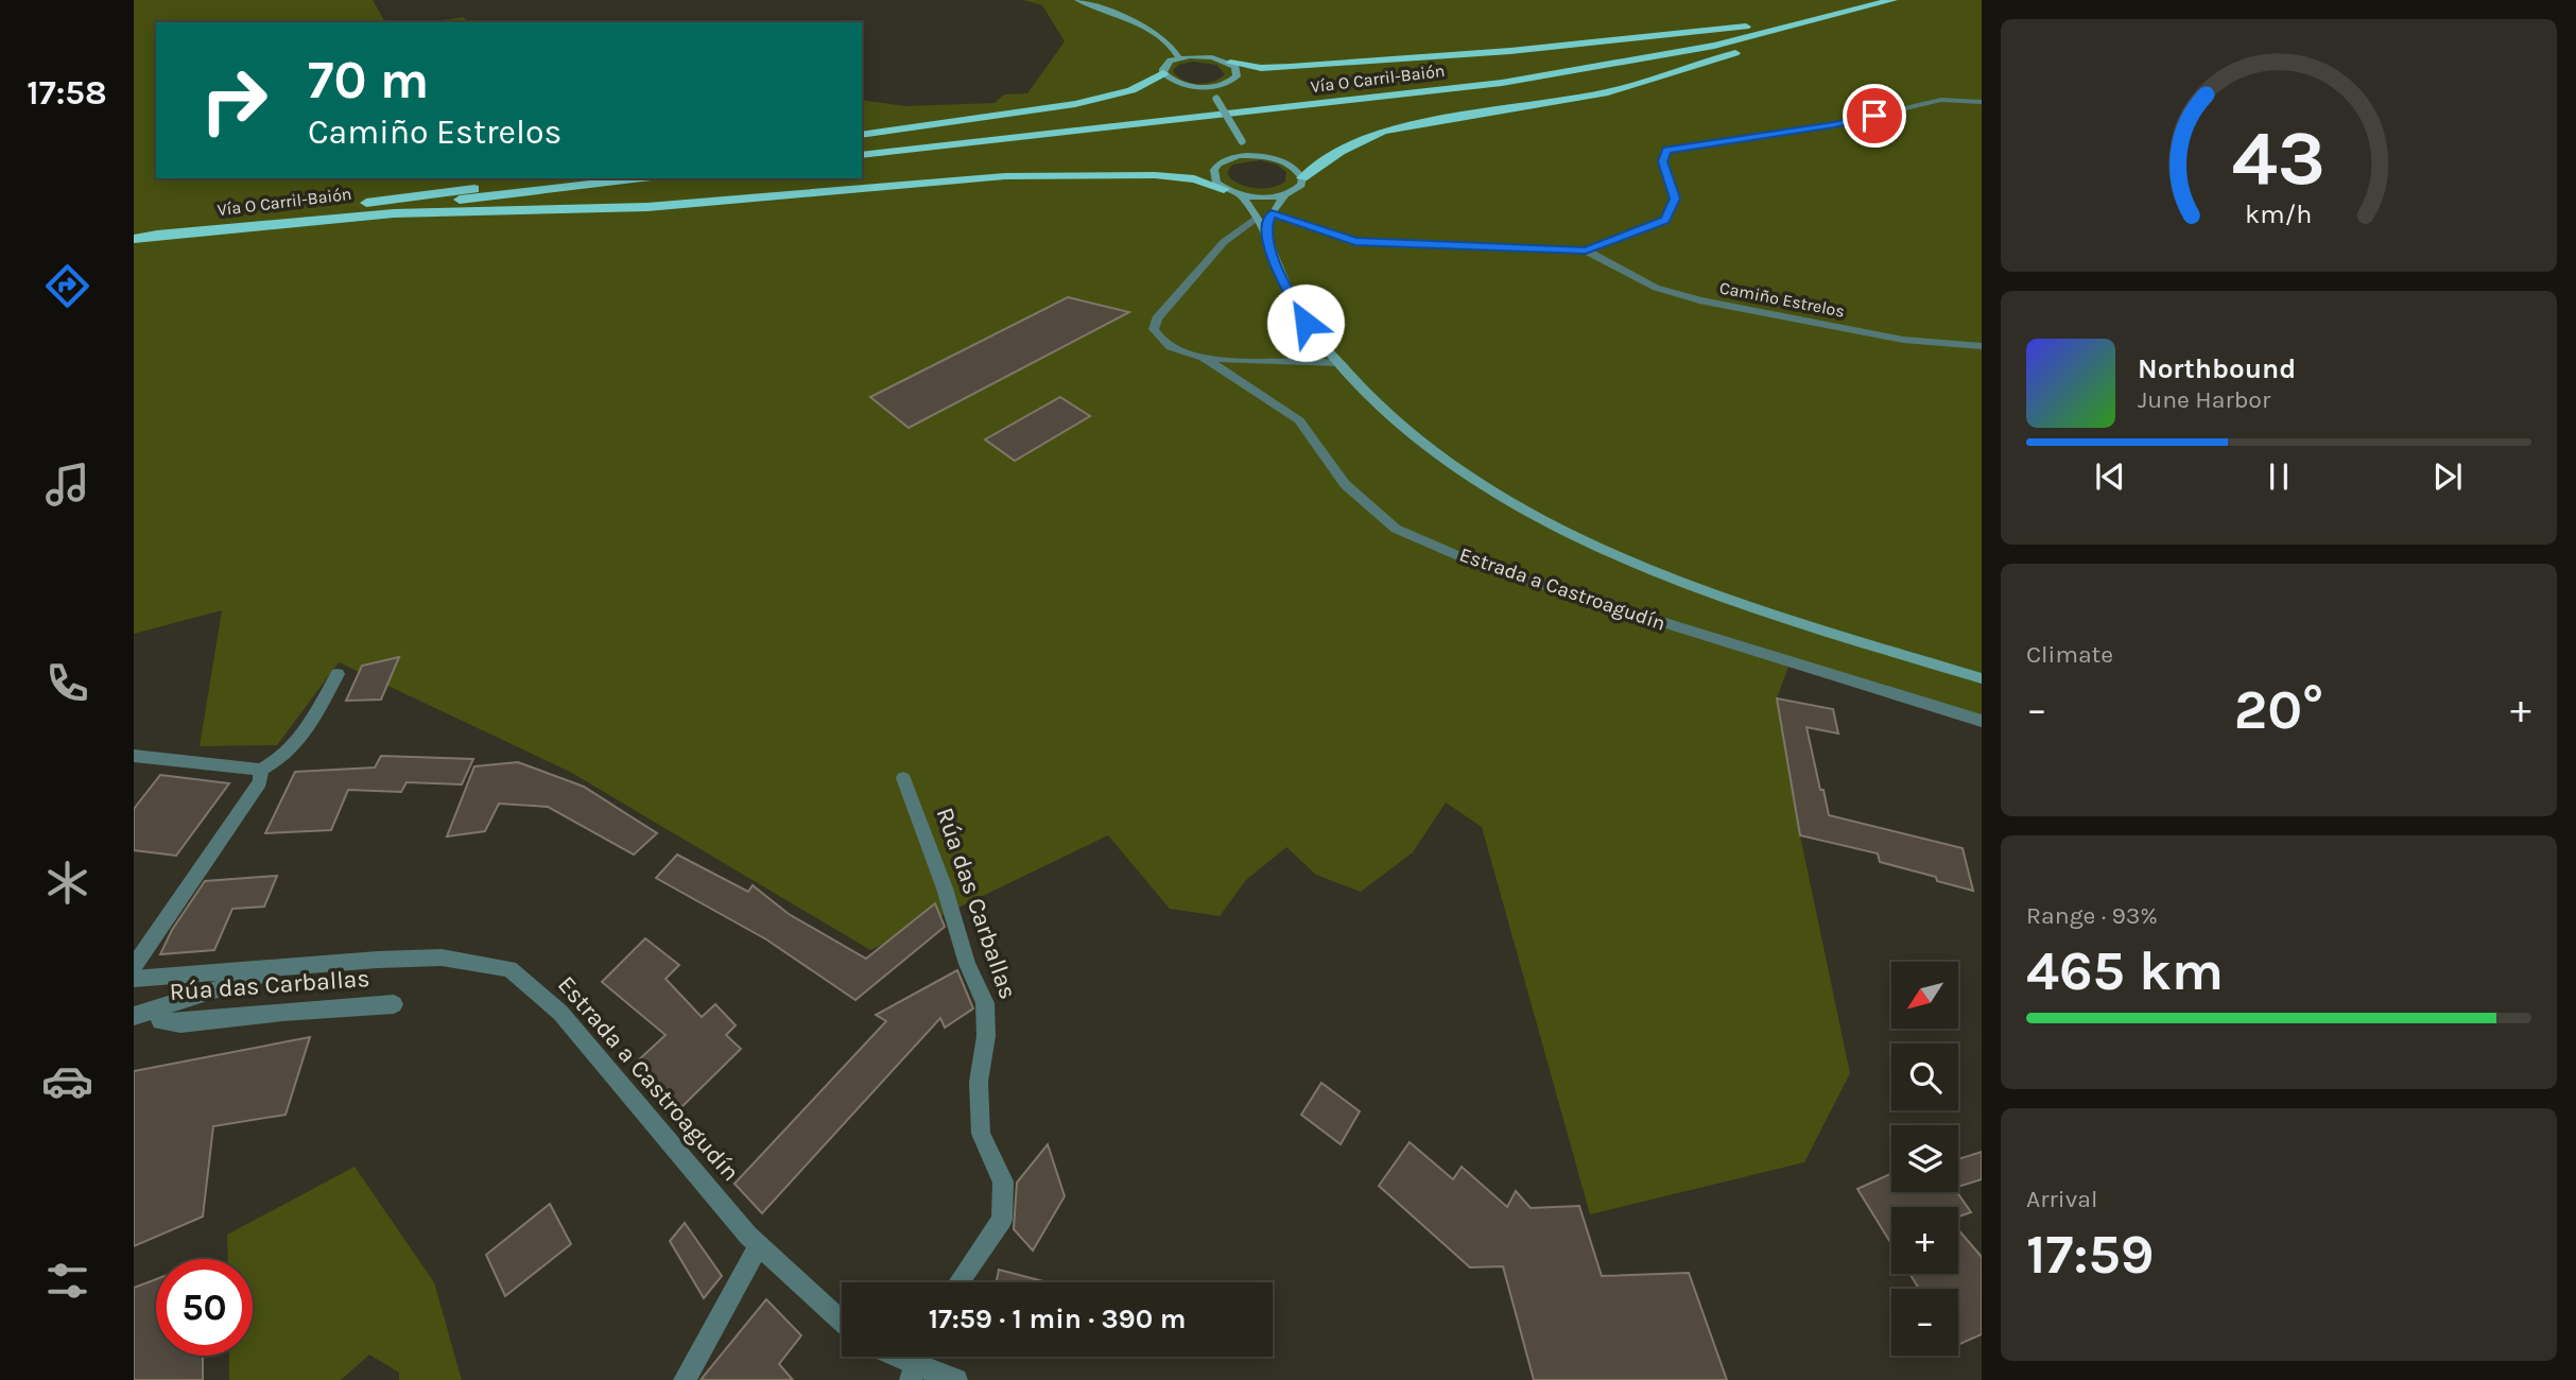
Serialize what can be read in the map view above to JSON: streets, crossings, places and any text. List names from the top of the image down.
{
  "streets": {
    "highway": ["Vía O Carril-Baión"],
    "street": ["Camiño Estrelos", "Estrada a Castroagudín", "Rúa das Carballas"]
  },
  "crossings": [
    ["Estrada a Castroagudín", "Rúa das Carballas"]
  ],
  "north": "bottom left",
  "page": {
    "tabs": "17:58",
    "turn": ["70 m", "Camiño Estrelos"],
    "song": ["Northbound", "June Harbor"],
    "tile": [
      "Climate",
      ["Range · 93%", "465 km"],
      ["Arrival", "17:59"]
    ],
    "heat": ["−", "20°", "+"],
    "map_buttons": ["+", "−"],
    "limit": "50",
    "trip": "17:59 · 1 min · 390 m",
    "gauge": ["43", "km/h"]
  }
}
